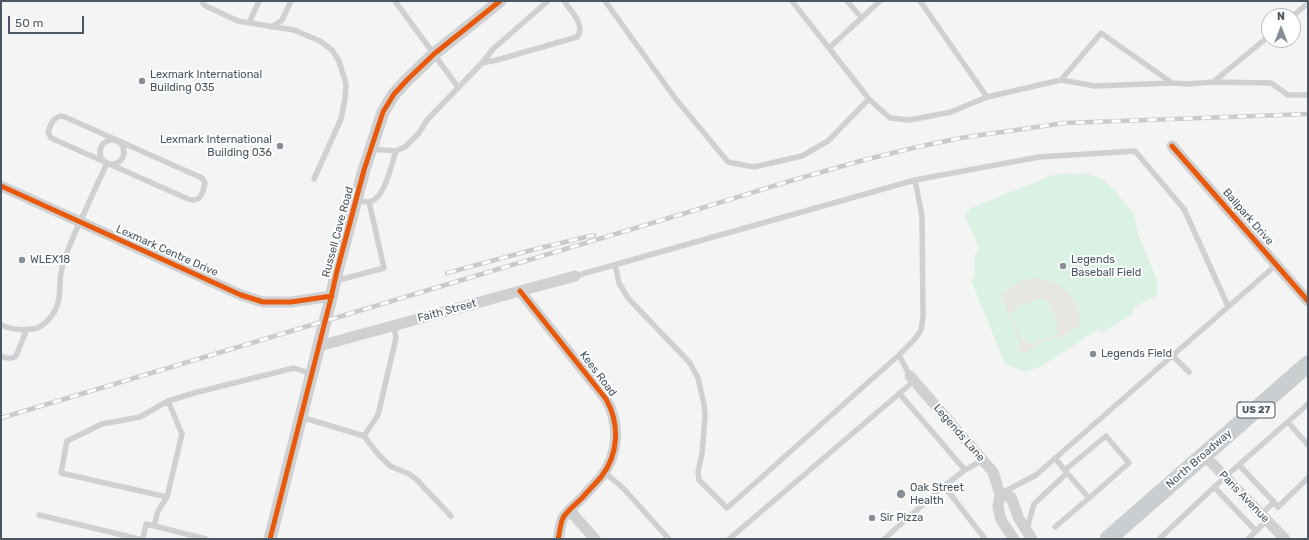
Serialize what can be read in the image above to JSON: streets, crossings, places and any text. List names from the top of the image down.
{
  "streets": {
    "main road": ["US 27", "North Broadway"],
    "street": [
      "Ballpark Drive",
      "Russell Cave Road",
      "Lexmark Centre Drive",
      "Faith Street",
      "Kees Road",
      "Legends Lane",
      "Paris Avenue"
    ]
  },
  "crossings": [
    ["Russell Cave Road", "Lexmark Centre Drive"],
    ["Russell Cave Road", "Faith Street"],
    ["Faith Street", "Kees Road"],
    ["North Broadway", "Paris Avenue"]
  ],
  "places": [
    "Lexmark International Building 035",
    "Lexmark International Building 036",
    "WLEX18",
    "Legends Baseball Field",
    "Legends Field",
    "Oak Street Health",
    "Sir Pizza"
  ],
  "scale_bar": "50 m",
  "north": "top"
}
